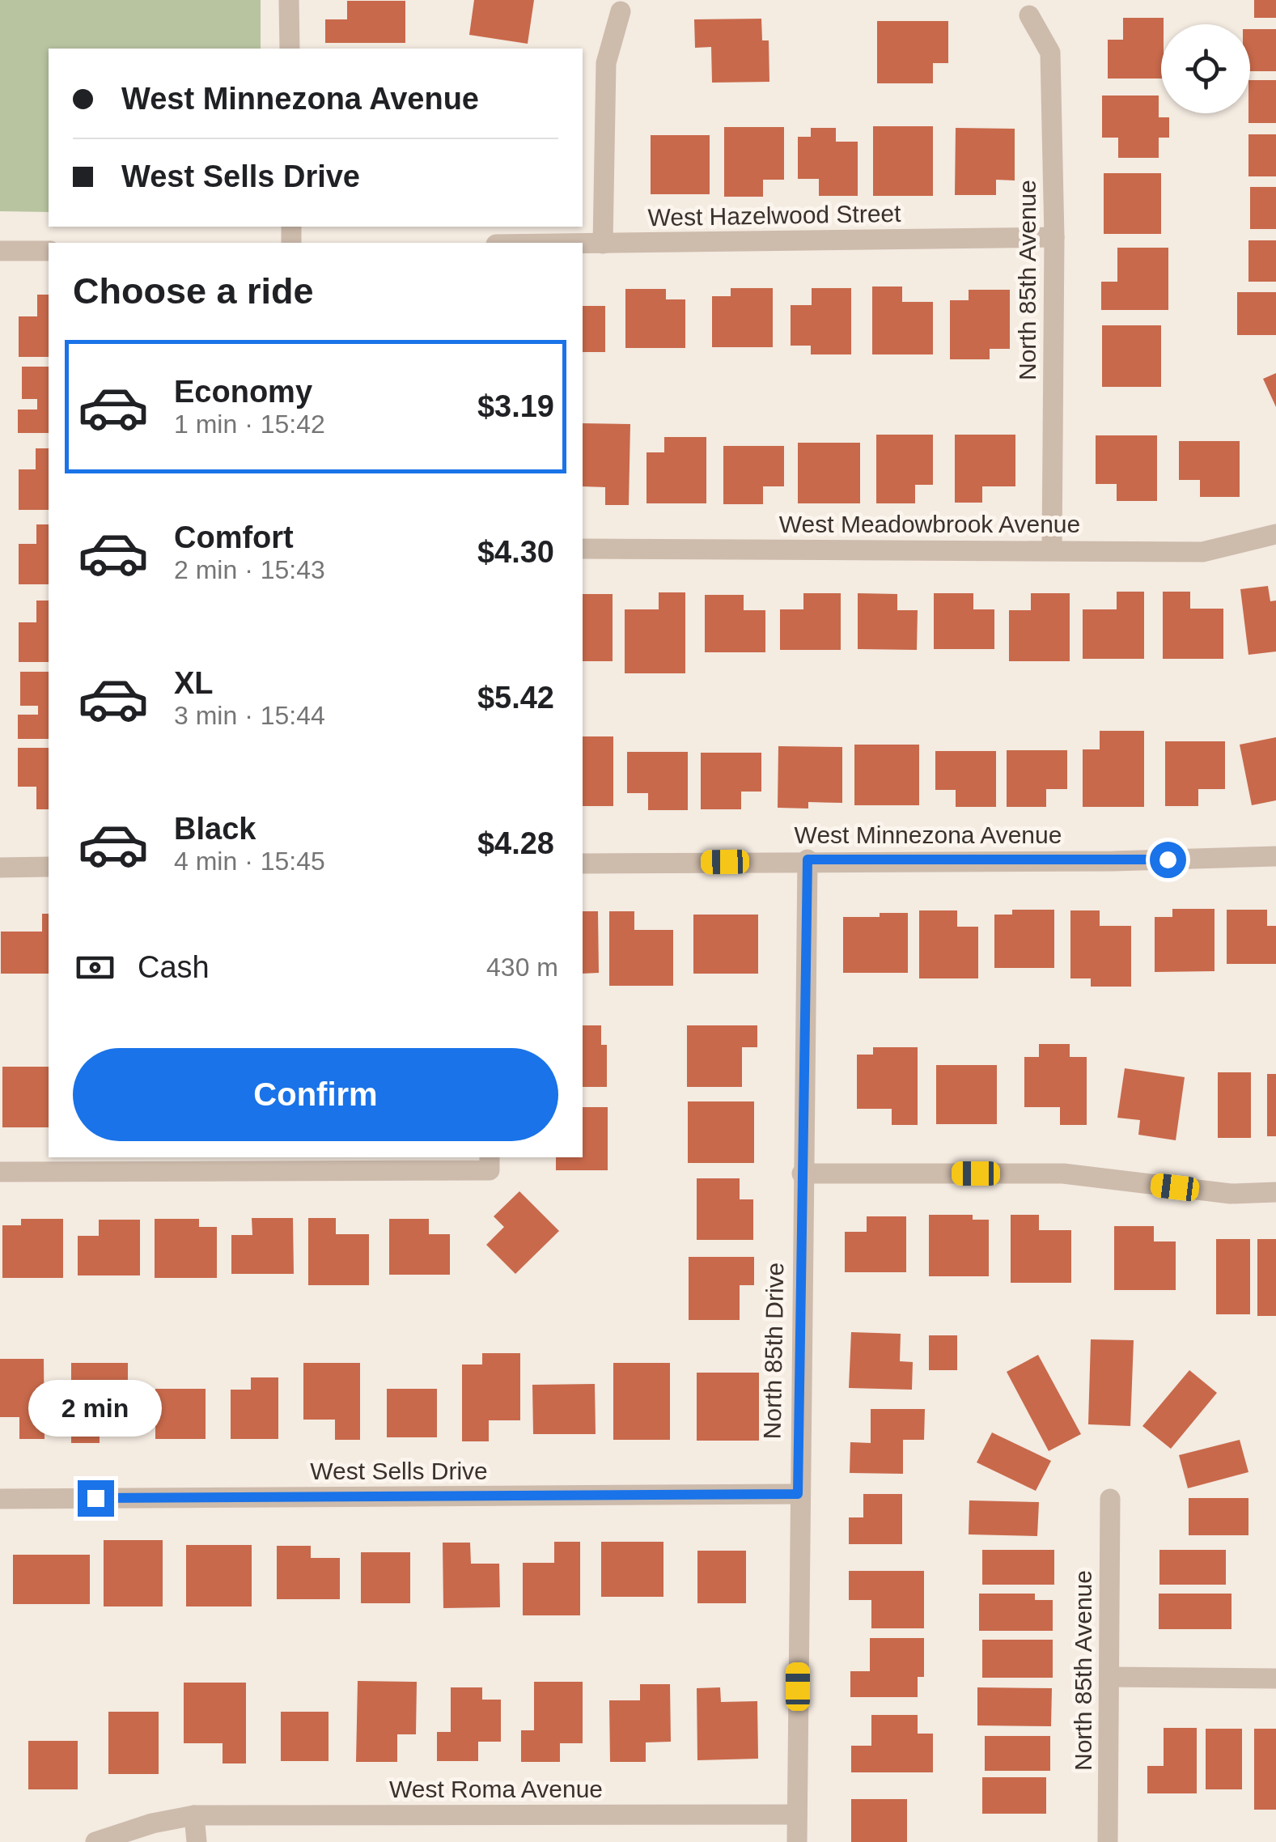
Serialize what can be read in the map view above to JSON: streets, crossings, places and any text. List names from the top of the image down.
{
  "streets": {
    "street": [
      "West Hazelwood Street",
      "North 85th Avenue",
      "West Meadowbrook Avenue",
      "West Minnezona Avenue",
      "North 85th Drive",
      "West Sells Drive",
      "West Roma Avenue"
    ]
  },
  "crossings": [
    ["West Hazelwood Street", "North 85th Avenue"],
    ["North 85th Avenue", "West Meadowbrook Avenue"],
    ["West Minnezona Avenue", "North 85th Drive"],
    ["North 85th Drive", "West Sells Drive"],
    ["North 85th Drive", "West Roma Avenue"]
  ],
  "page": {
    "banner": ["West Minnezona Avenue", "West Sells Drive"],
    "heading": "Choose a ride",
    "list": [
      {
        "name": "Economy",
        "note": "1 min · 15:42",
        "value": "$3.19"
      },
      {
        "name": "Comfort",
        "note": "2 min · 15:43",
        "value": "$4.30"
      },
      {
        "name": "XL",
        "note": "3 min · 15:44",
        "value": "$5.42"
      },
      {
        "name": "Black",
        "note": "4 min · 15:45",
        "value": "$4.28"
      }
    ],
    "pay": ["Cash", "430 m"],
    "buttons": "Confirm",
    "bubble": "2 min"
  }
}
